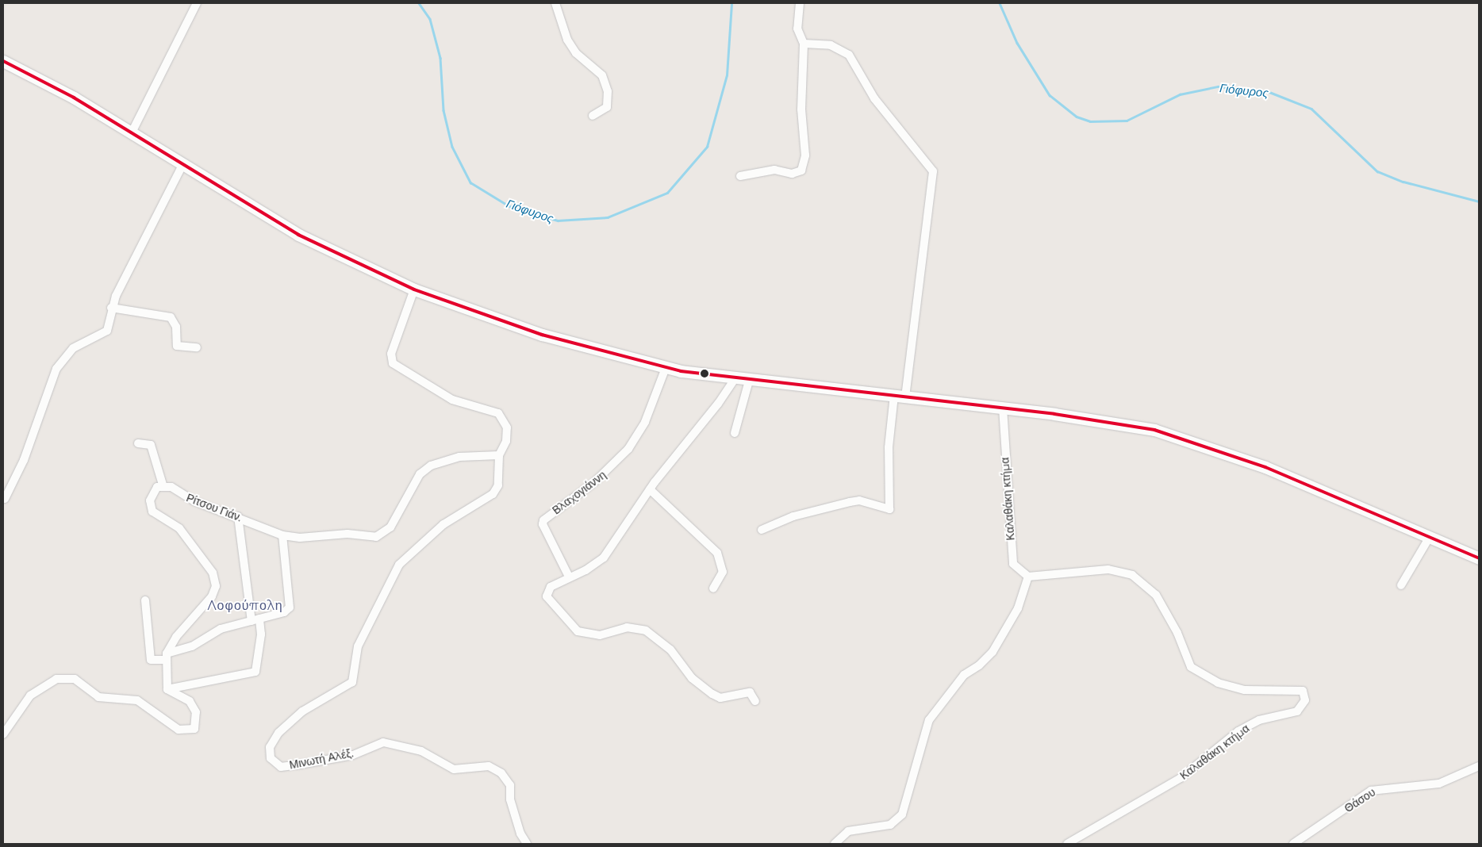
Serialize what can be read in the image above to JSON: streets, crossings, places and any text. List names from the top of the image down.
{
  "streets": {
    "street": [
      "Βλαχογιάννη",
      "Καλαθάκη κτήμα",
      "Ρίτσου Γιάν.",
      "Μινωτή Αλέξ.",
      "Θάσου"
    ]
  },
  "crossings": [
    ["Ρίτσου Γιάν.", "Μινωτή Αλέξ."]
  ],
  "districts": ["Λοφούπολη"],
  "water": ["Γιόφυρος"]
}
